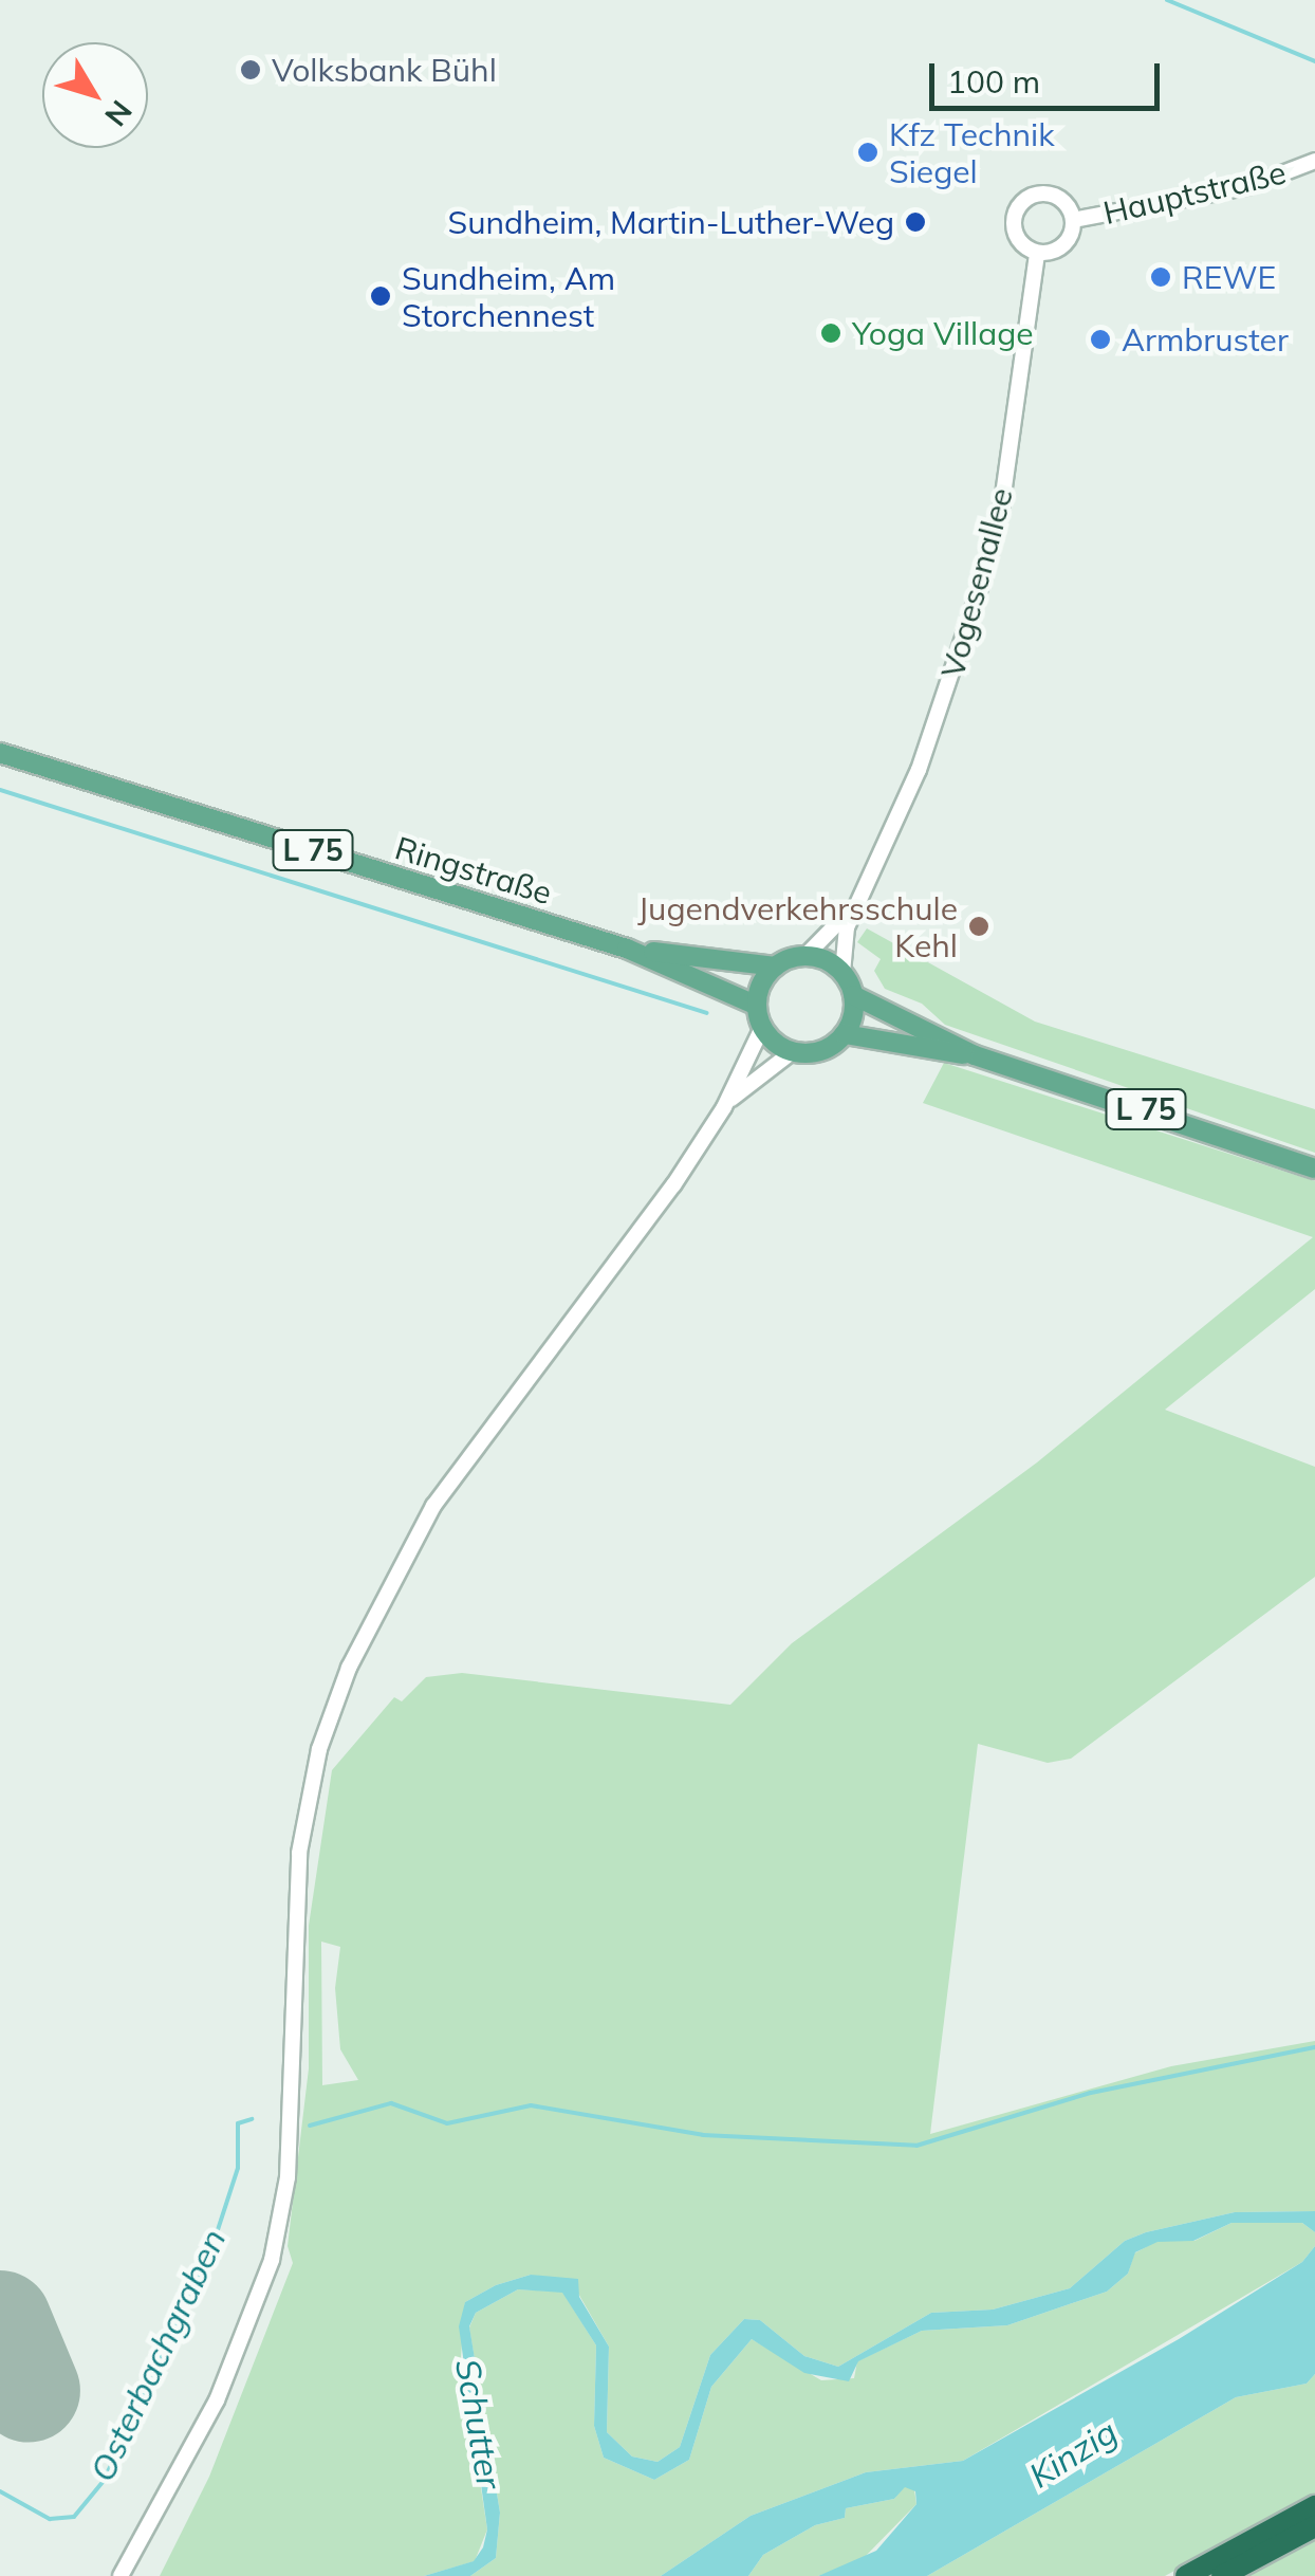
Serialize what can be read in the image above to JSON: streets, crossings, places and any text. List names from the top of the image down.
{
  "streets": {
    "main road": ["L 75", "Ringstraße"],
    "street": ["Hauptstraße", "Vogesenallee"]
  },
  "crossings": [
    ["Hauptstraße", "Vogesenallee"],
    ["Vogesenallee", "L 75"],
    ["Vogesenallee", "Ringstraße"],
    ["L 75", "Ringstraße"]
  ],
  "water": ["Osterbachgraben", "Schutter", "Kinzig"],
  "places": [
    "Volksbank Bühl",
    "Kfz Technik Siegel",
    "Sundheim, Martin-Luther-Weg",
    "REWE",
    "Sundheim, Am Storchennest",
    "Yoga Village",
    "Armbruster",
    "Jugendverkehrsschule Kehl"
  ],
  "scale_bar": "100 m",
  "north": "bottom right"
}
